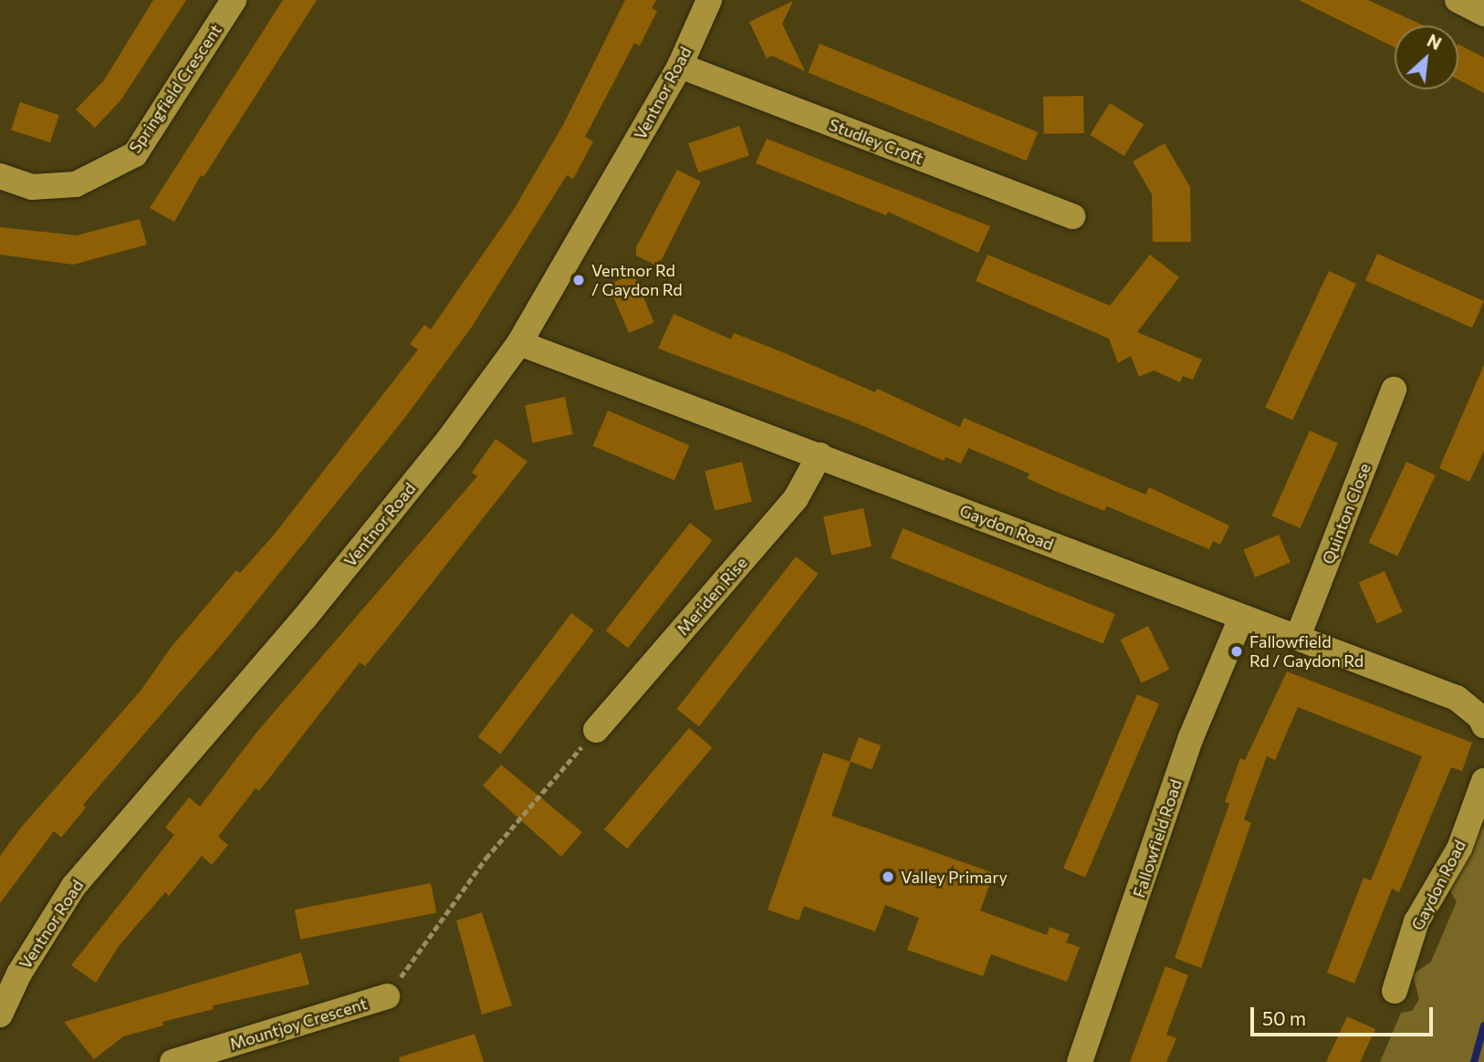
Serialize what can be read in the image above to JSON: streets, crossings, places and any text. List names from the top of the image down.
{
  "streets": {
    "street": [
      "Springfield Crescent",
      "Ventnor Road",
      "Studley Croft",
      "Quinton Close",
      "Gaydon Road",
      "Meriden Rise",
      "Fallowfield Road",
      "Mountjoy Crescent"
    ]
  },
  "crossings": [
    ["Ventnor Road", "Studley Croft"],
    ["Ventnor Road", "Gaydon Road"],
    ["Quinton Close", "Gaydon Road"],
    ["Gaydon Road", "Meriden Rise"],
    ["Gaydon Road", "Fallowfield Road"]
  ],
  "places": ["Ventnor Rd / Gaydon Rd", "Fallowfield Rd / Gaydon Rd", "Valley Primary"],
  "scale_bar": "50 m",
  "north": "top right"
}
